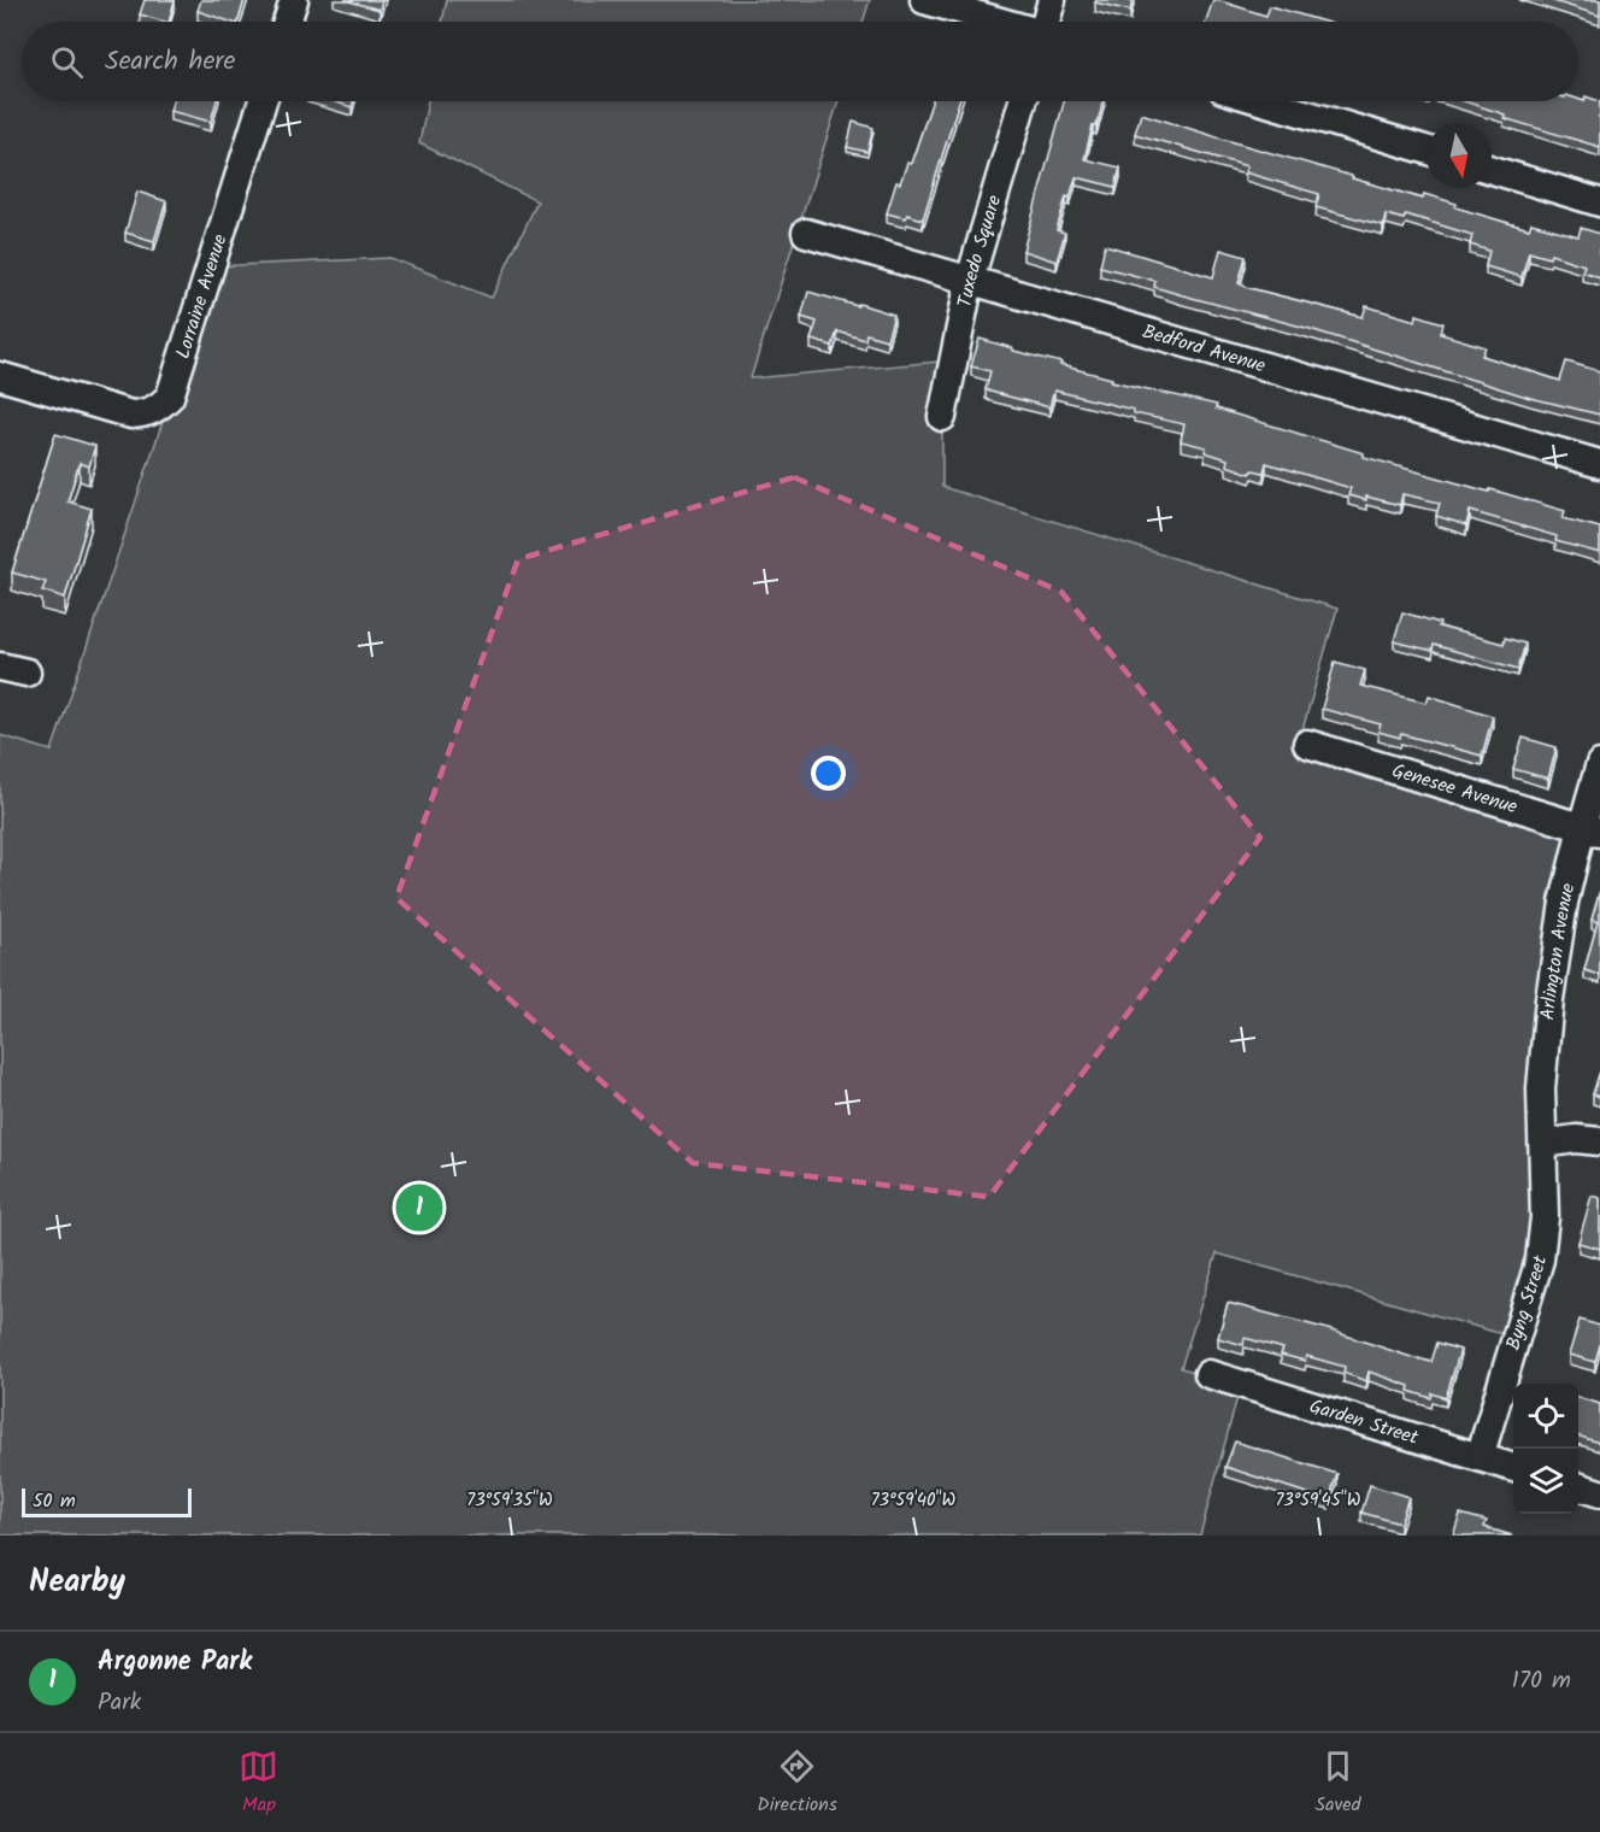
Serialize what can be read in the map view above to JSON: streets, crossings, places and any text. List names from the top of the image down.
{
  "streets": {
    "street": [
      "Tuxedo Square",
      "Lorraine Avenue",
      "Bedford Avenue",
      "Genesee Avenue",
      "Arlington Avenue",
      "Byng Street",
      "Garden Street"
    ]
  },
  "crossings": [
    ["Tuxedo Square", "Bedford Avenue"],
    ["Genesee Avenue", "Arlington Avenue"],
    ["Arlington Avenue", "Byng Street"],
    ["Byng Street", "Garden Street"]
  ],
  "scale_bar": "50 m",
  "north": "bottom",
  "page": {
    "search": "Search here",
    "pins": "1",
    "scale": "50 m",
    "heading": "Nearby",
    "list": [
      {
        "mark": "1",
        "name": "Argonne Park",
        "note": "Park",
        "value": "170 m"
      }
    ],
    "nav": ["Map", "Directions", "Saved"]
  },
  "coordinates": ["73°59'35\"W", "73°59'40\"W", "73°59'45\"W"]
}
